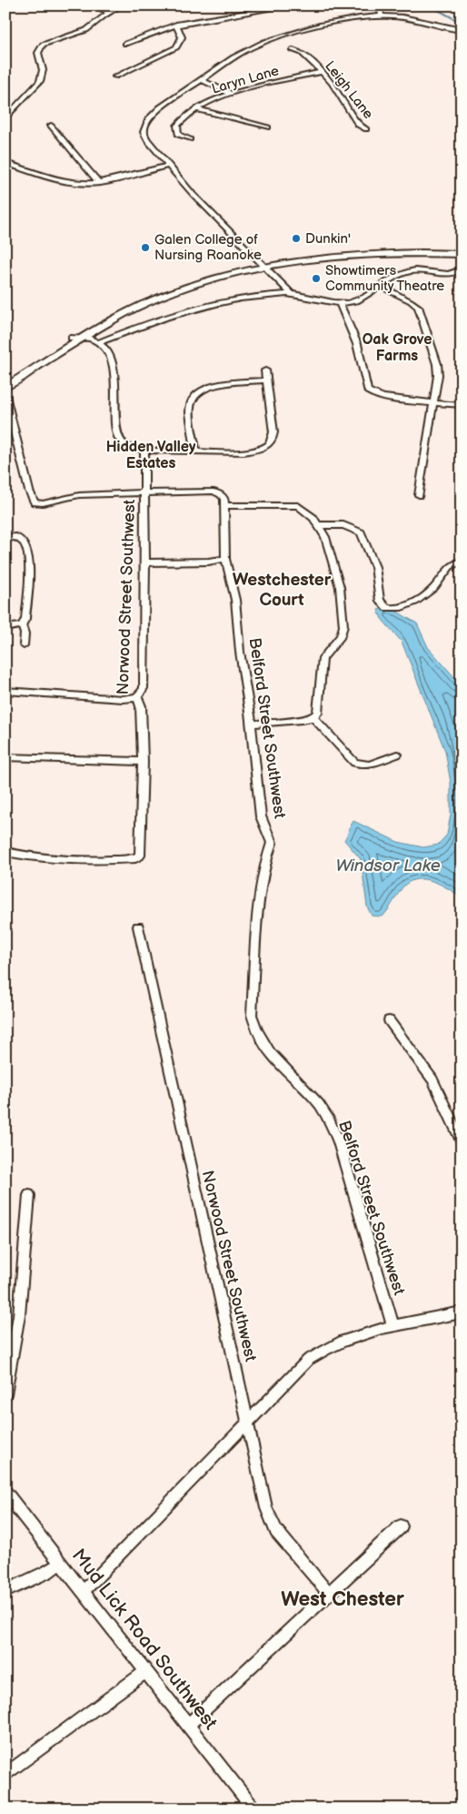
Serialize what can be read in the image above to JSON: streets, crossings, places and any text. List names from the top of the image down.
{
  "streets": {
    "street": [
      "Laryn Lane",
      "Leigh Lane",
      "Norwood Street Southwest",
      "Belford Street Southwest",
      "Mud Lick Road Southwest"
    ]
  },
  "crossings": [
    ["Laryn Lane", "Leigh Lane"]
  ],
  "districts": [
    "Oak Grove Farms",
    "Hidden Valley Estates",
    "Westchester Court",
    "West Chester"
  ],
  "water": ["Windsor Lake"],
  "places": ["Dunkin'", "Galen College of Nursing Roanoke", "Showtimers Community Theatre"]
}
